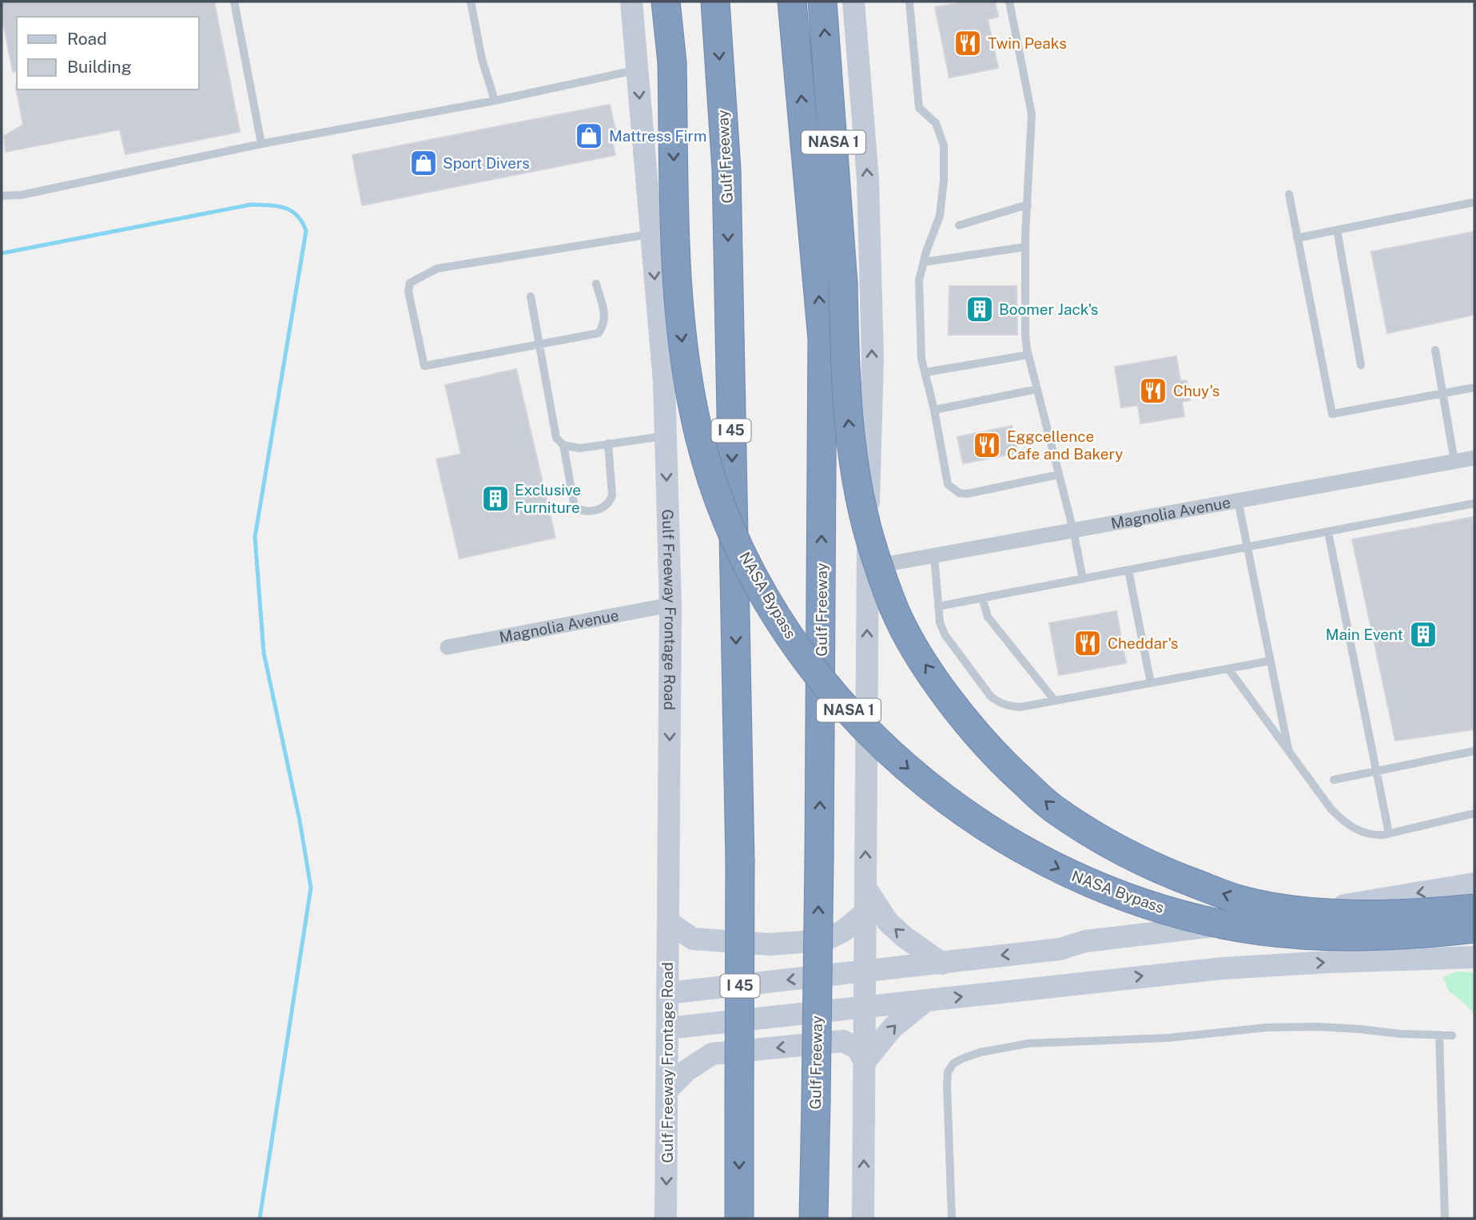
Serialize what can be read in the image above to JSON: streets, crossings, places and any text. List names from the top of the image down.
{
  "streets": {
    "highway": [
      "NASA 1",
      "Gulf Freeway",
      "I 45",
      "NASA Bypass"
    ],
    "main road": ["Gulf Freeway Frontage Road"],
    "street": ["Magnolia Avenue"]
  },
  "crossings": [
    ["Magnolia Avenue", "Gulf Freeway Frontage Road"],
    ["NASA Bypass", "Gulf Freeway Frontage Road"]
  ],
  "places": {
    "restaurant": [
      "Twin Peaks",
      "Chuy's",
      "Eggcellence Cafe and Bakery",
      "Cheddar's"
    ],
    "shop": ["Mattress Firm", "Sport Divers"],
    "building": ["Boomer Jack's", "Exclusive Furniture", "Main Event"]
  },
  "legend": ["Road", "Building"]
}
